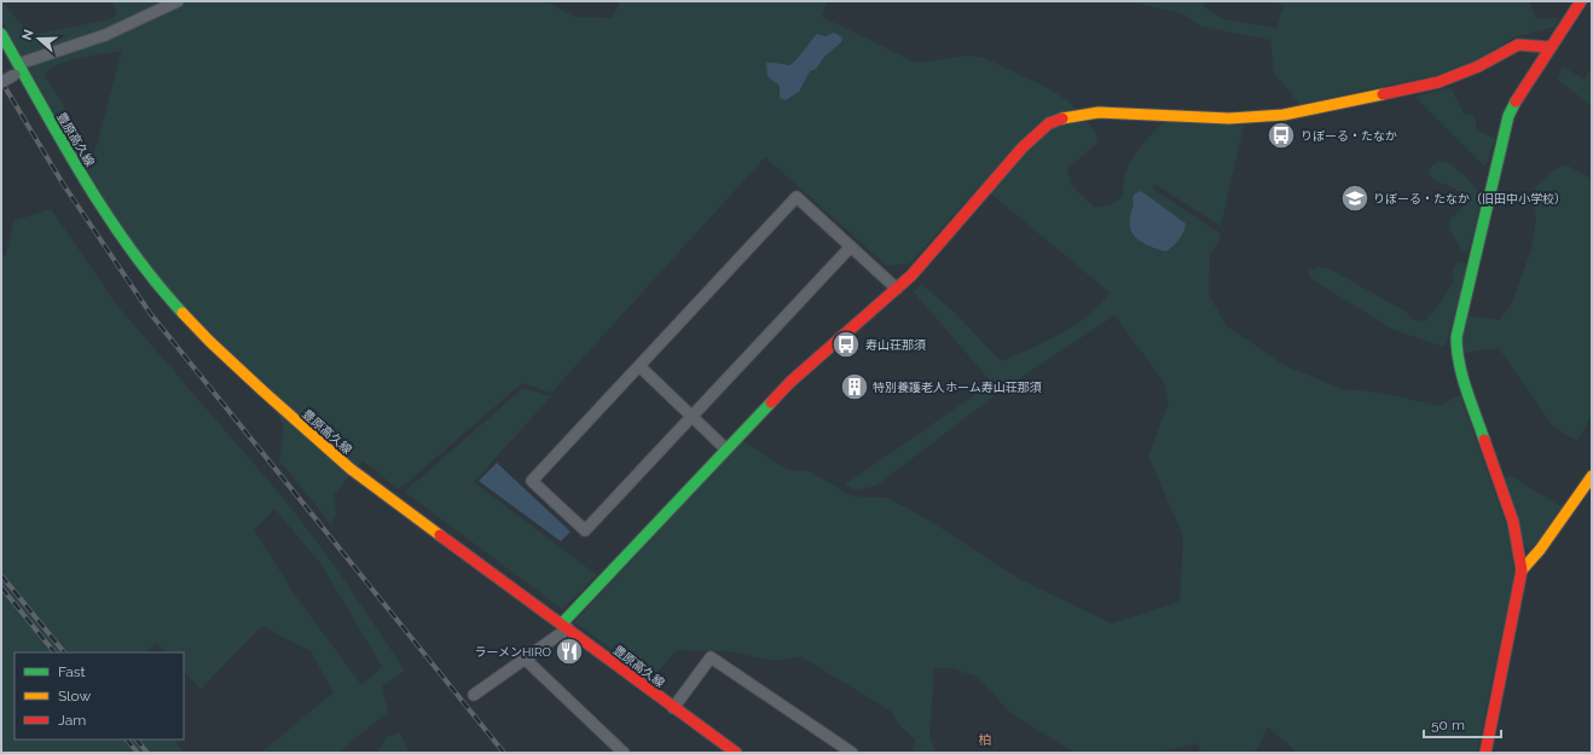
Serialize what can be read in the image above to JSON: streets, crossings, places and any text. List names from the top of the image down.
{
  "streets": {
    "street": ["豊原高久線"]
  },
  "districts": ["柏"],
  "places": {
    "bus stop": ["りぼーる・たなか", "寿山荘那須"],
    "school or university": ["りぼーる・たなか（旧田中小学校）"],
    "building": ["特別養護老人ホーム寿山荘那須"],
    "restaurant": ["ラーメンHIRO"]
  },
  "legend": ["Fast", "Slow", "Jam"],
  "scale_bar": "50 m",
  "north": "left"
}
